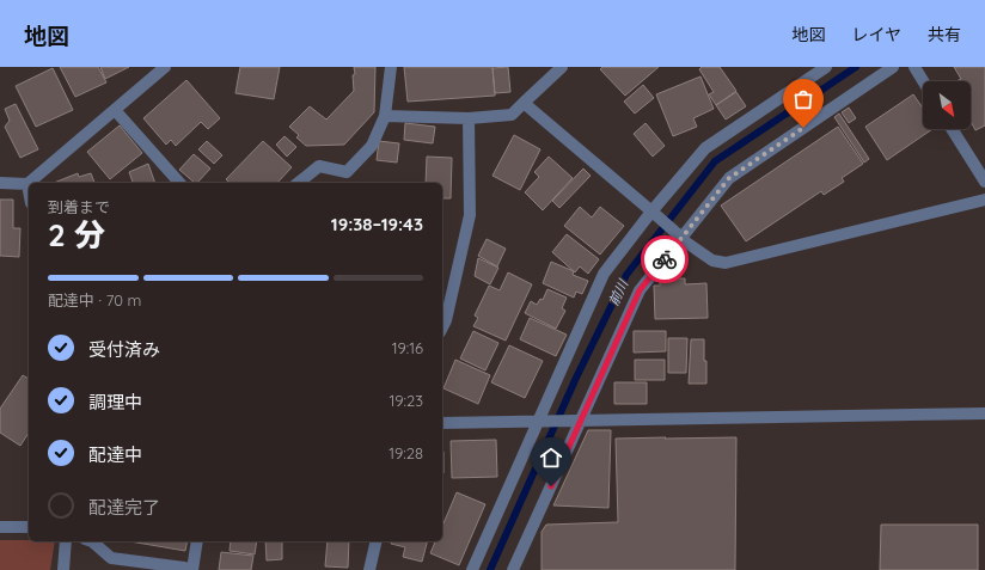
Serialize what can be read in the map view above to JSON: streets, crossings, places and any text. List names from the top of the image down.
{
  "water": ["前川"],
  "north": "bottom right",
  "page": {
    "header": "地図",
    "nav": ["地図", "レイヤ", "共有"],
    "heading": ["2 分", "到着まで", "19:38–19:43"],
    "bar": "配達中 · 70 m",
    "list": [
      ["受付済み", "19:16"],
      ["調理中", "19:23"],
      ["配達中", "19:28"],
      "配達完了"
    ]
  }
}
